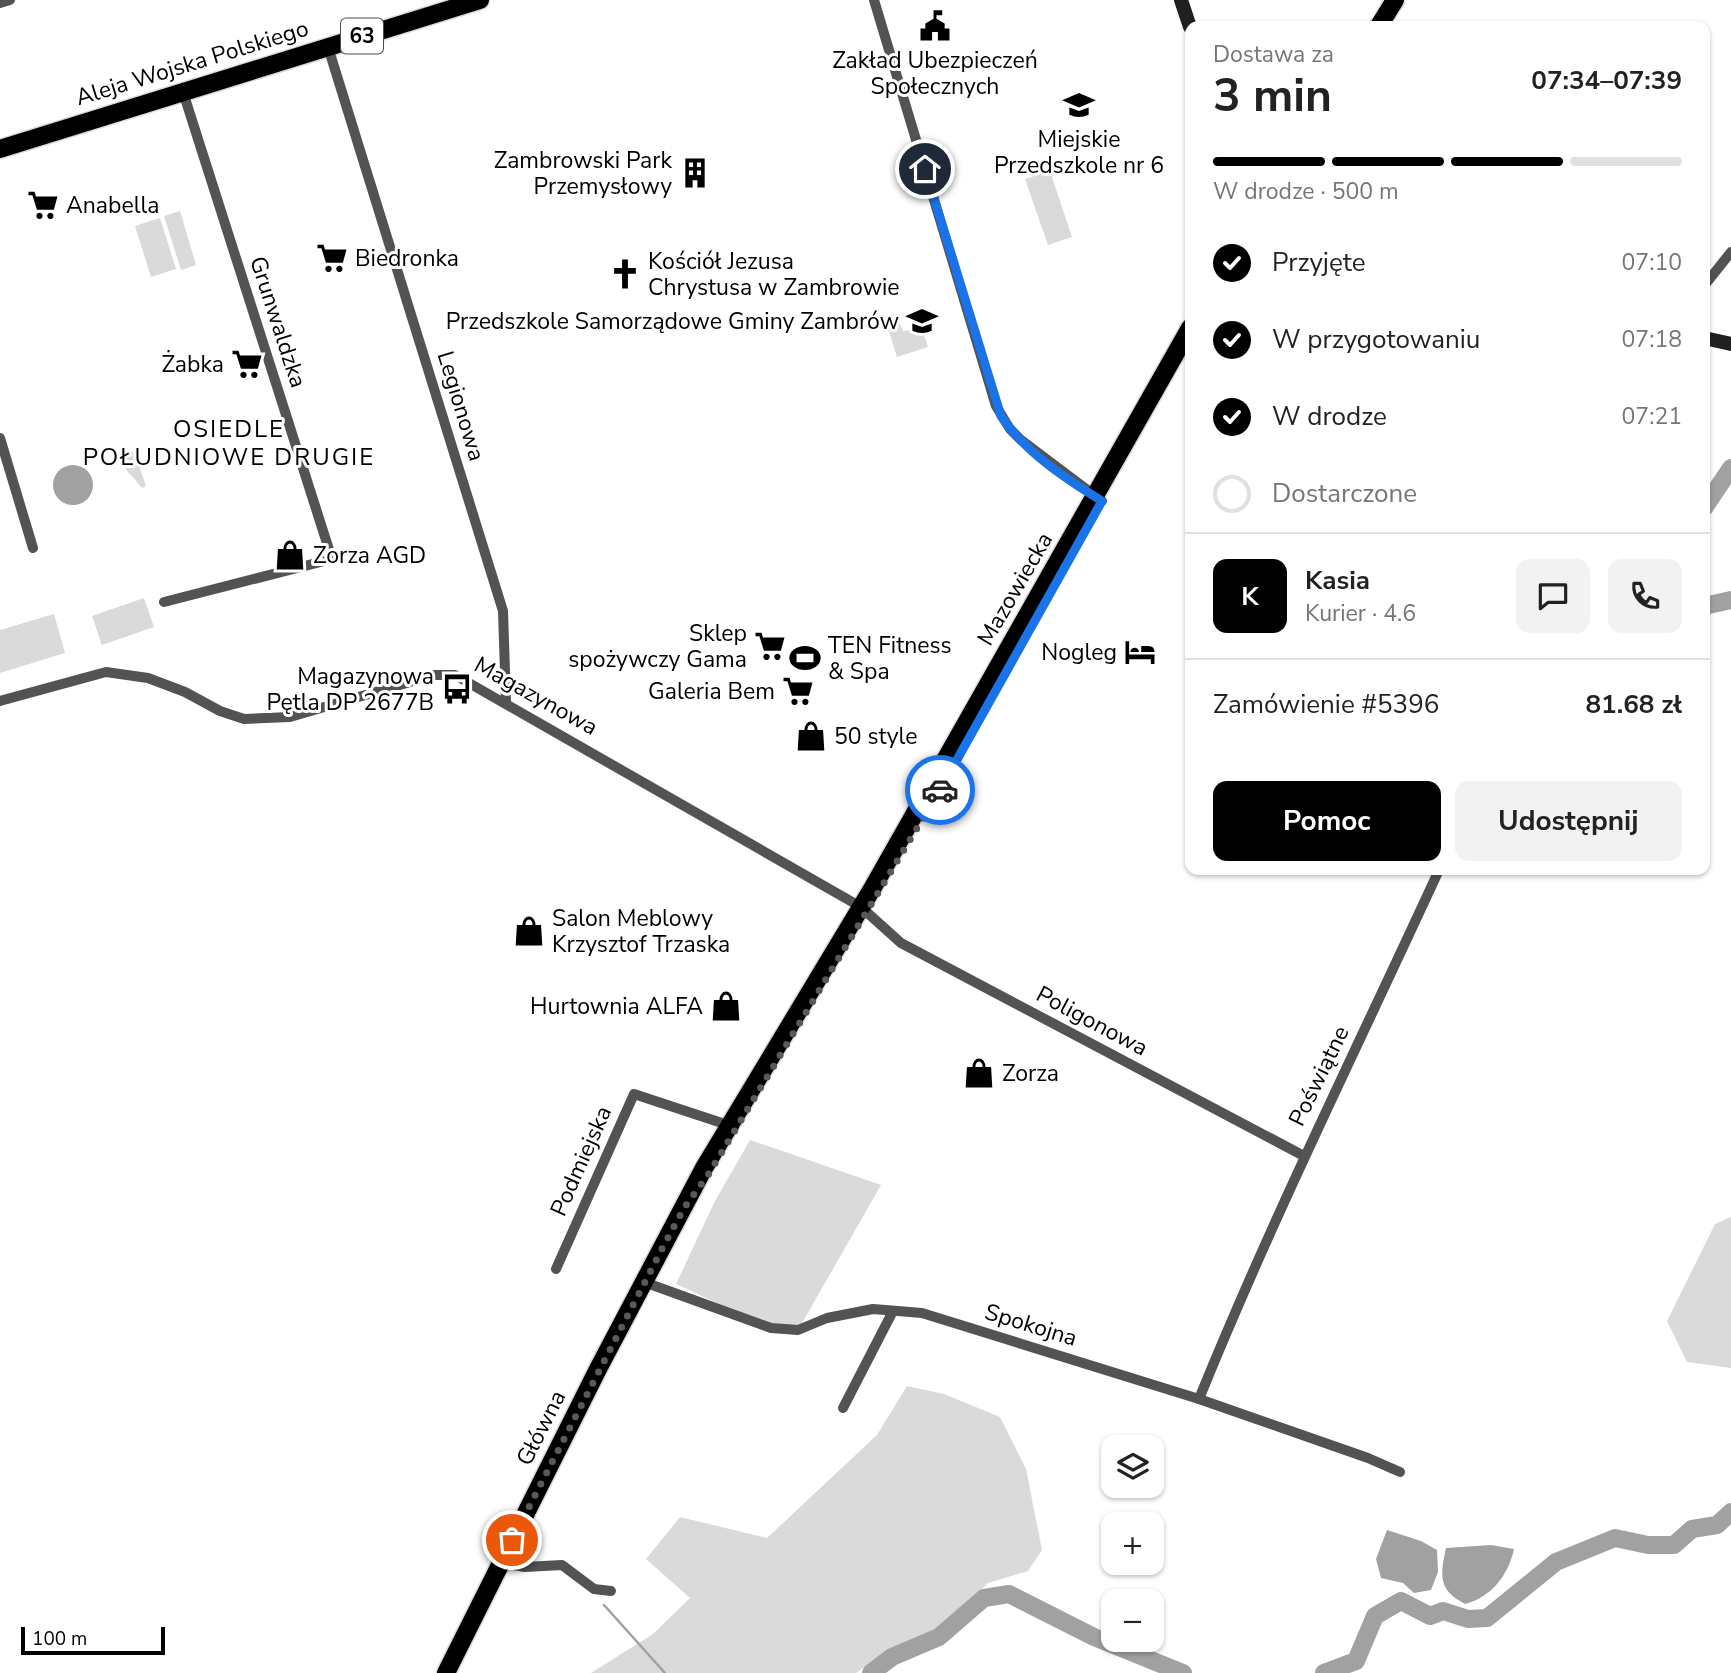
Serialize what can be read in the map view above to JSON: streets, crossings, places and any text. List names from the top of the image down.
{
  "streets": {
    "main road": [
      "63",
      "Aleja Wojska Polskiego",
      "Mazowiecka",
      "Główna"
    ],
    "street": [
      "Grunwaldzka",
      "Legionowa",
      "Magazynowa",
      "Poligonowa",
      "Poświątne",
      "Podmiejska",
      "Spokojna"
    ]
  },
  "crossings": [
    ["Aleja Wojska Polskiego", "Grunwaldzka"],
    ["Aleja Wojska Polskiego", "Legionowa"],
    ["Legionowa", "Magazynowa"],
    ["Mazowiecka", "Magazynowa"],
    ["Mazowiecka", "Poligonowa"],
    ["Mazowiecka", "Podmiejska"],
    ["Mazowiecka", "Główna"],
    ["Magazynowa", "Poligonowa"],
    ["Poligonowa", "Poświątne"],
    ["Poświątne", "Spokojna"],
    ["Podmiejska", "Główna"],
    ["Spokojna", "Główna"]
  ],
  "districts": ["OSIEDLE POŁUDNIOWE DRUGIE"],
  "places": {
    "public building": ["Zakład Ubezpieczeń Społecznych"],
    "school or university": ["Miejskie Przedszkole nr 6", "Przedszkole Samorządowe Gminy Zambrów"],
    "building": ["Zambrowski Park Przemysłowy"],
    "supermarket": [
      "Anabella",
      "Biedronka",
      "Żabka",
      "Sklep spożywczy Gama",
      "Galeria Bem"
    ],
    "church": ["Kościół Jezusa Chrystusa w Zambrowie"],
    "shop": [
      "Zorza AGD",
      "50 style",
      "Salon Meblowy Krzysztof Trzaska",
      "Hurtownia ALFA",
      "Zorza"
    ],
    "hotel": ["Nogleg"],
    "sports": ["TEN Fitness & Spa"],
    "bus stop": ["Magazynowa Pętla DP 2677B"]
  },
  "scale_bar": "100 m",
  "page": {
    "heading": ["3 min", "Dostawa za", "07:34–07:39"],
    "panel": [
      "Kasia",
      "Kurier · 4.6",
      "Zamówienie #5396",
      "81.68 zł"
    ],
    "bar": "W drodze · 500 m",
    "list": [
      ["Przyjęte", "07:10"],
      ["W przygotowaniu", "07:18"],
      ["W drodze", "07:21"],
      "Dostarczone"
    ],
    "round": "K",
    "buttons": ["Pomoc", "Udostępnij"],
    "map_buttons": ["+", "−"],
    "scale": "100 m"
  }
}
